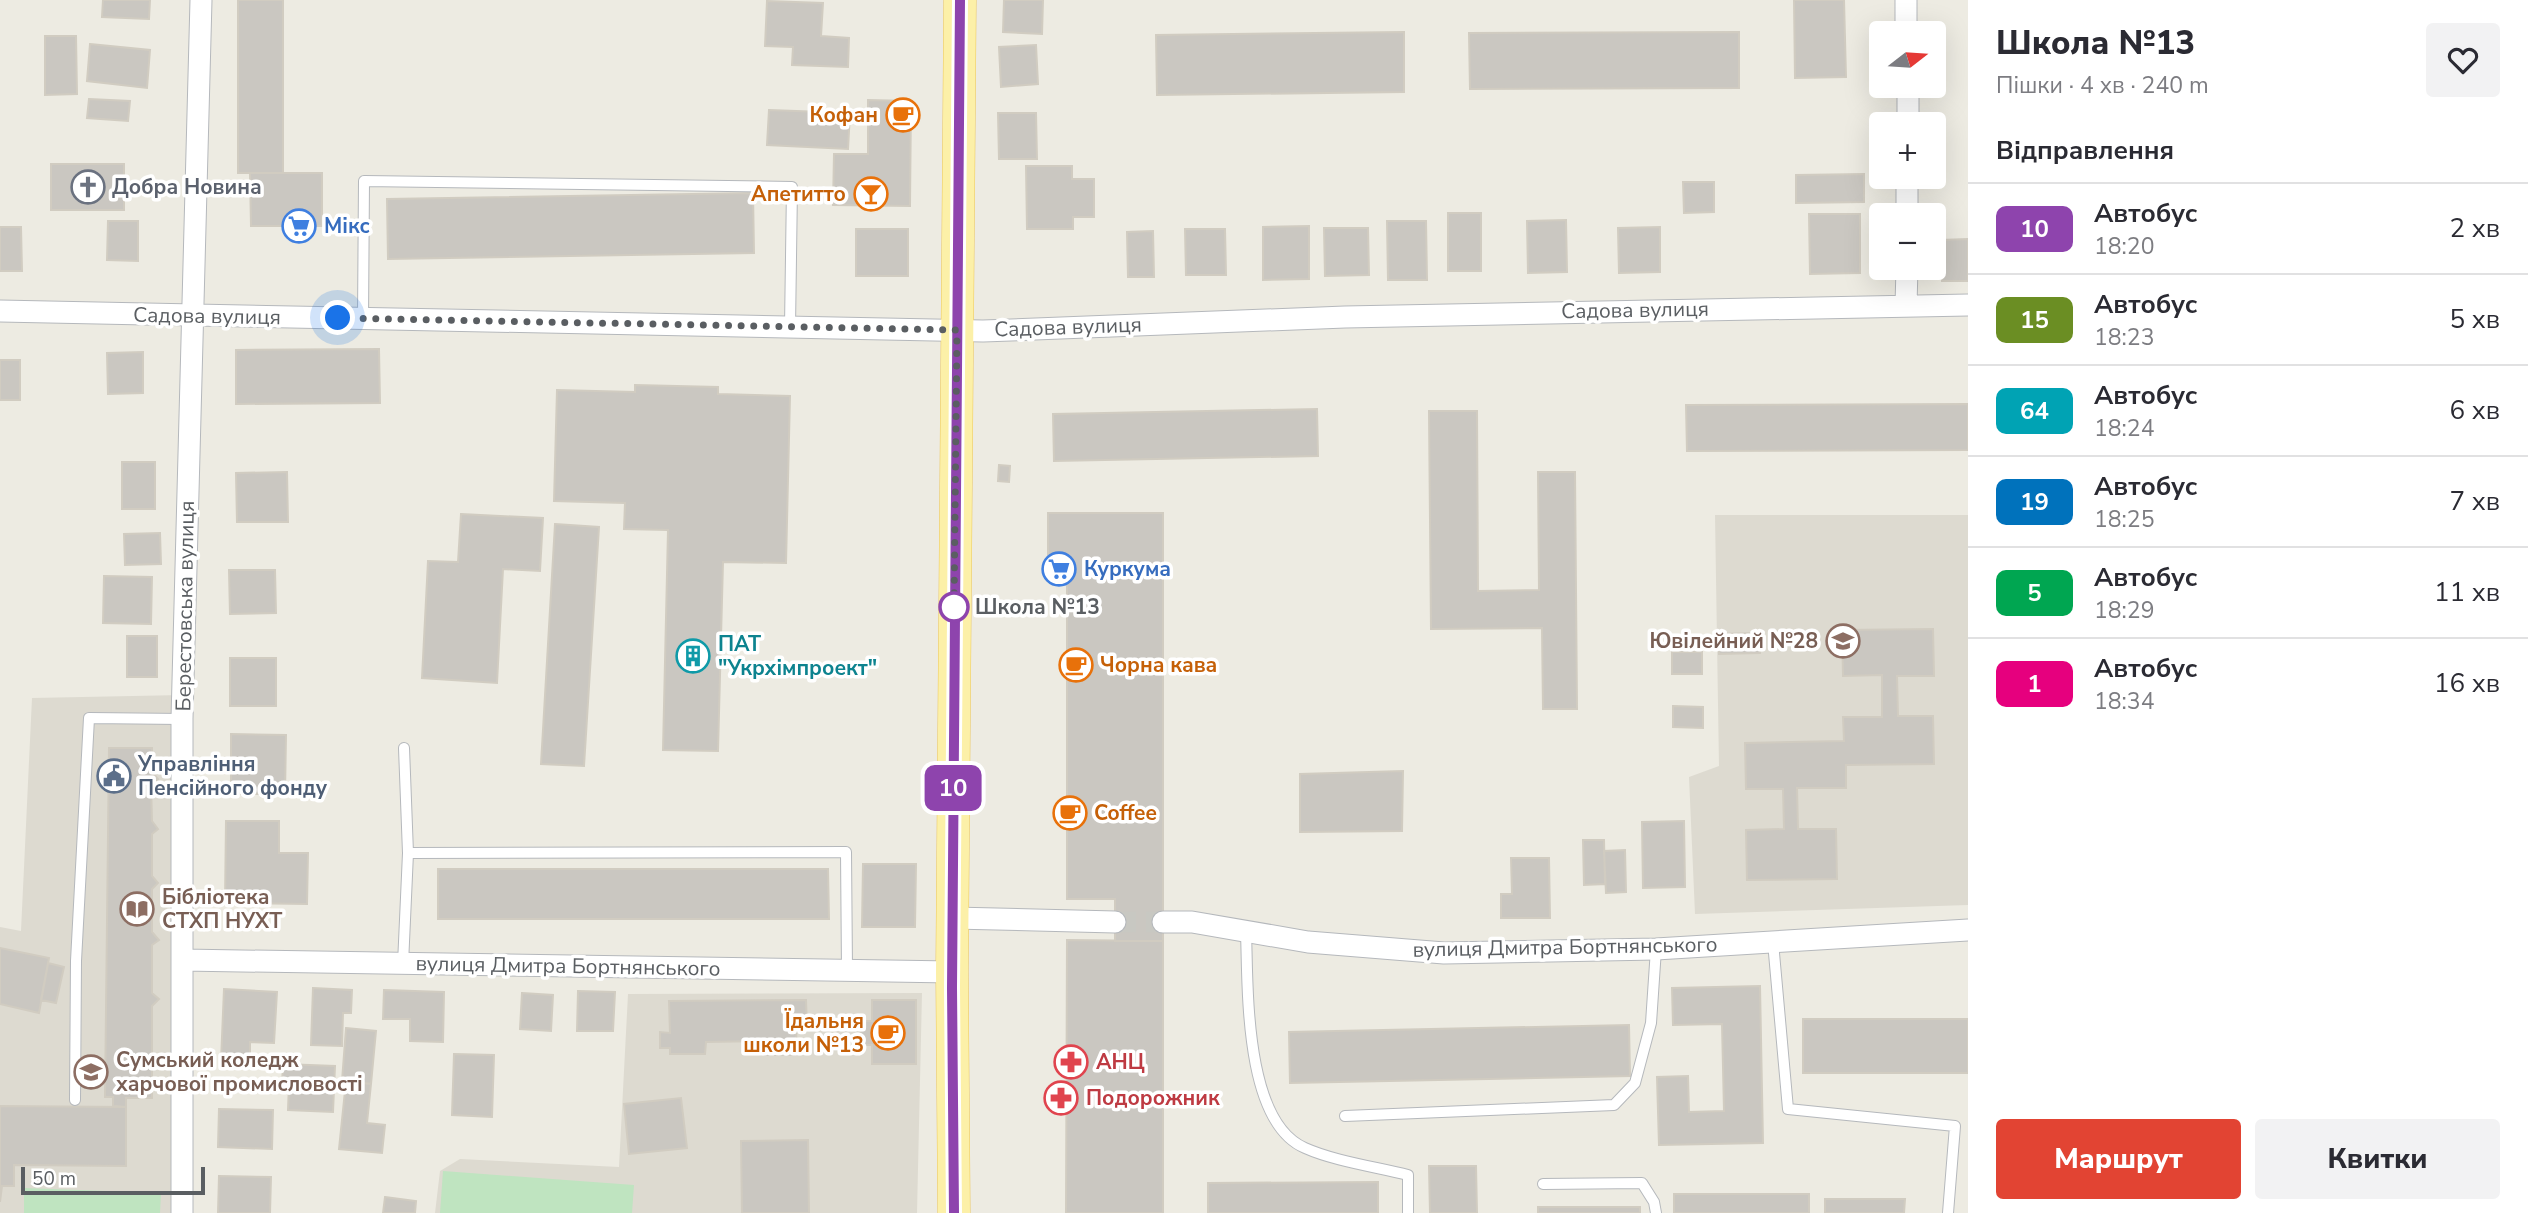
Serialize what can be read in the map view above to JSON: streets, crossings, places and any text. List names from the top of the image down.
{
  "streets": {
    "street": ["Садова вулиця", "Берестовська вулиця", "вулиця Дмитра Бортнянського"]
  },
  "crossings": [
    ["Садова вулиця", "Берестовська вулиця"],
    ["Берестовська вулиця", "вулиця Дмитра Бортнянського"]
  ],
  "places": {
    "cafe": [
      "Кофан",
      "Чорна кава",
      "Coffee",
      "Їдальня школи №13"
    ],
    "church": ["Добра Новина"],
    "bar": ["Апетитто"],
    "supermarket": ["Мікс", "Куркума"],
    "other": ["Школа №13"],
    "school or university": ["Ювілейний №28", "Сумський коледж харчової промисловості"],
    "building": ["ПАТ \"Укрхімпроект\""],
    "public building": ["Управління Пенсійного фонду"],
    "library": ["Бібліотека СТХП НУХТ"],
    "pharmacy": ["АНЦ", "Подорожник"]
  },
  "lines": ["bus line 10"],
  "scale_bar": "50 m",
  "north": "right",
  "page": {
    "on_map": "10",
    "heading": [
      ["Школа №13", "Пішки · 4 хв · 240 m"],
      "Відправлення"
    ],
    "map_buttons": ["+", "−"],
    "list": [
      {
        "mark": "10",
        "name": "Автобус",
        "note": "18:20",
        "value": "2 хв"
      },
      {
        "mark": "15",
        "name": "Автобус",
        "note": "18:23",
        "value": "5 хв"
      },
      {
        "mark": "64",
        "name": "Автобус",
        "note": "18:24",
        "value": "6 хв"
      },
      {
        "mark": "19",
        "name": "Автобус",
        "note": "18:25",
        "value": "7 хв"
      },
      {
        "mark": "5",
        "name": "Автобус",
        "note": "18:29",
        "value": "11 хв"
      },
      {
        "mark": "1",
        "name": "Автобус",
        "note": "18:34",
        "value": "16 хв"
      }
    ],
    "buttons": ["Маршрут", "Квитки"],
    "scale": "50 m"
  }
}
